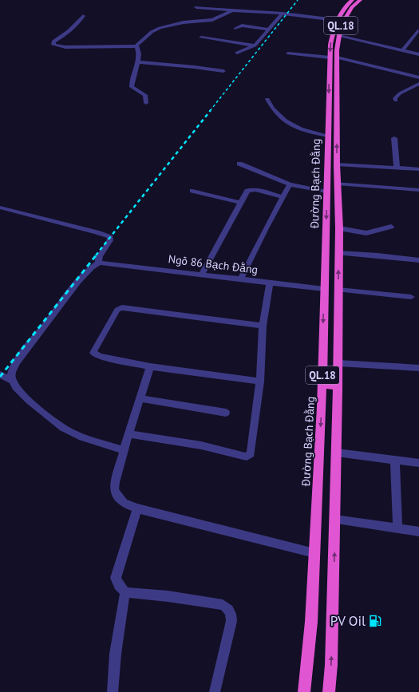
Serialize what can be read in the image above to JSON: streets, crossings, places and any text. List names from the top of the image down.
{
  "streets": {
    "highway": ["QL.18", "Đường Bạch Đằng"],
    "street": ["Ngõ 86 Bạch Đằng"]
  },
  "crossings": [
    ["QL.18", "Đường Bạch Đằng"],
    ["Đường Bạch Đằng", "Ngõ 86 Bạch Đằng"]
  ],
  "places": {
    "fuel station": ["PV Oil"]
  }
}
